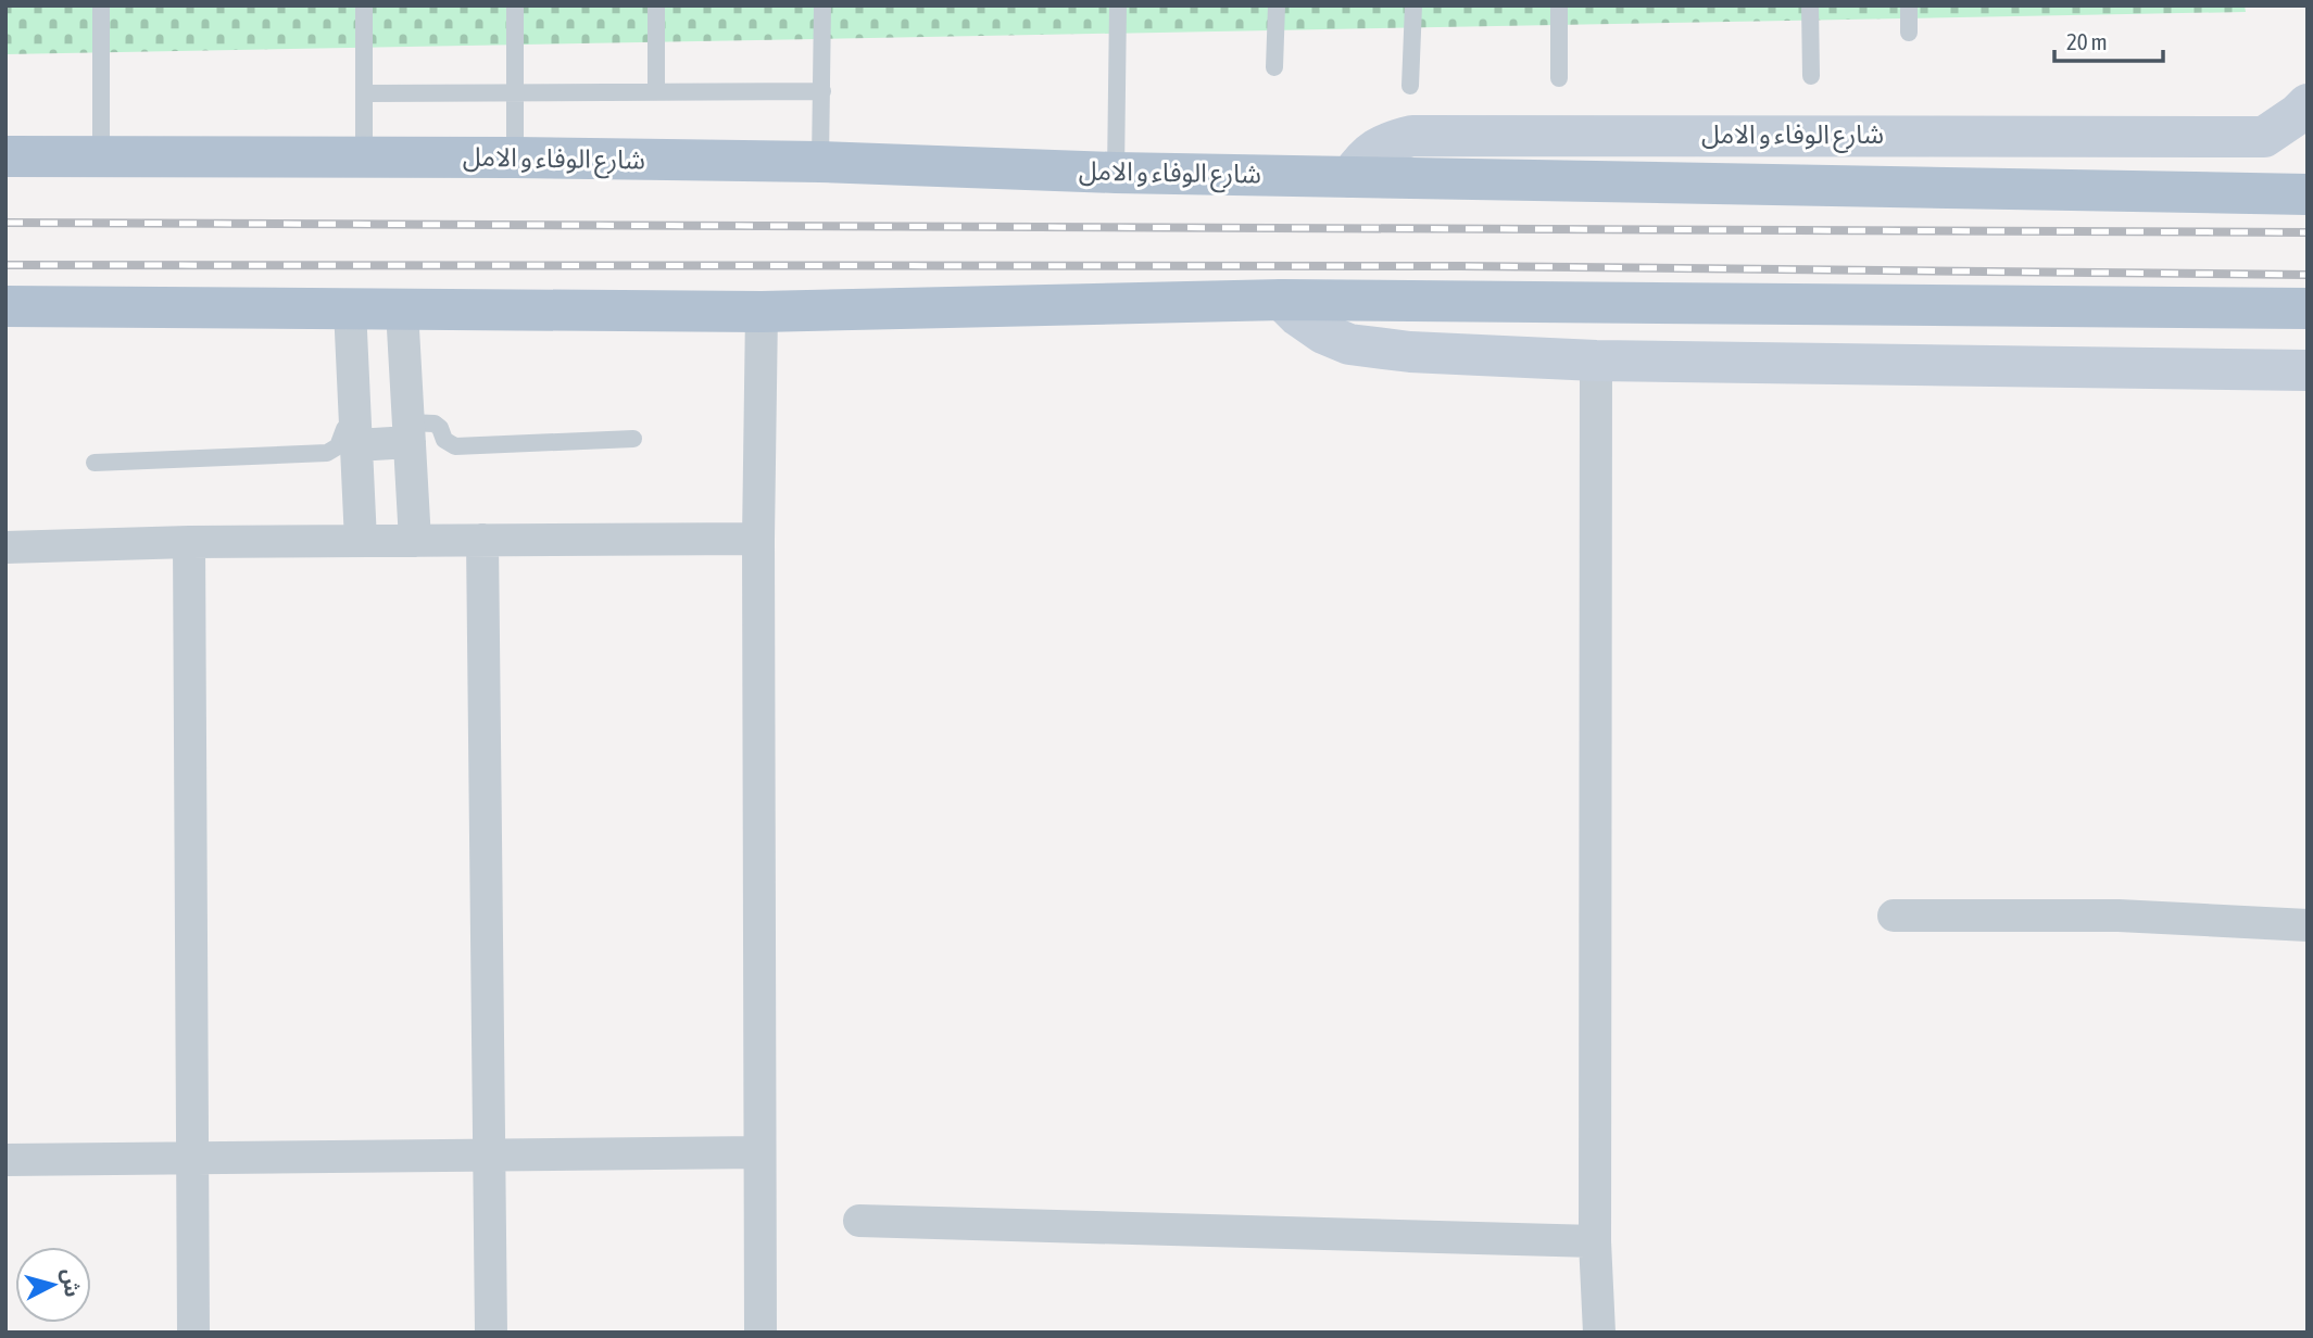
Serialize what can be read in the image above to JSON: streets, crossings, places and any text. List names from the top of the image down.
{
  "streets": {
    "main road": ["شارع الوفاء و الامل"]
  },
  "scale_bar": "20 m",
  "north": "right"
}
